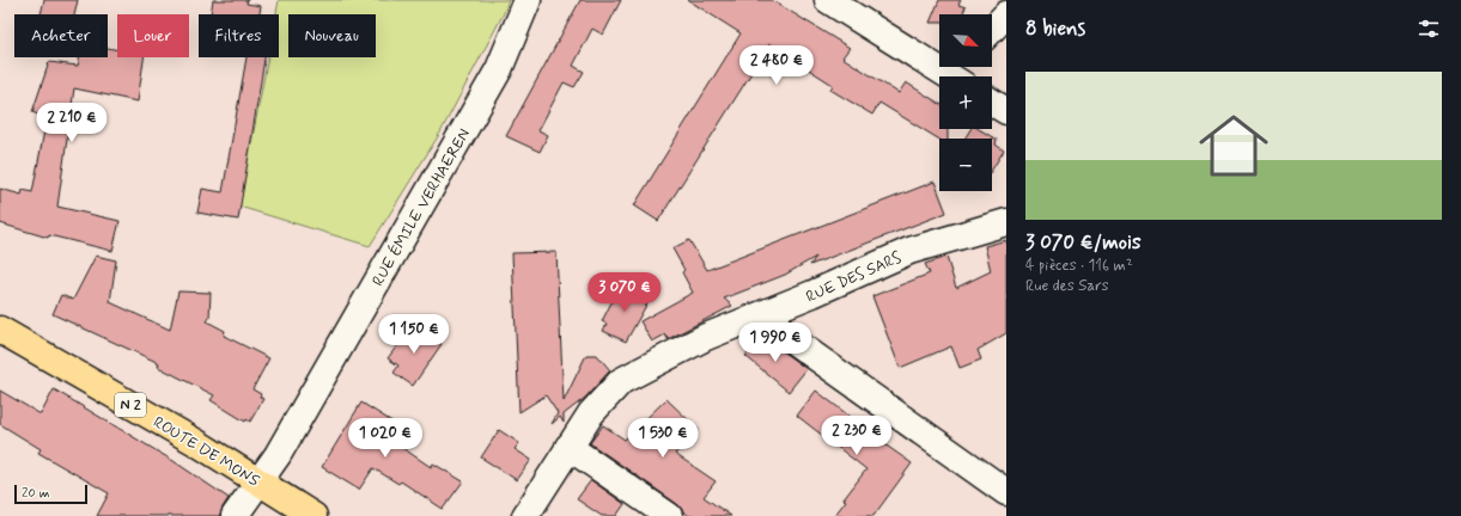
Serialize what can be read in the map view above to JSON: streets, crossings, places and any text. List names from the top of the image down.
{
  "streets": {
    "main road": ["N 2", "ROUTE DE MONS"],
    "street": ["RUE ÉMILE VERHAEREN", "RUE DES SARS"]
  },
  "crossings": [
    ["RUE ÉMILE VERHAEREN", "ROUTE DE MONS"]
  ],
  "scale_bar": "20 m",
  "north": "bottom right",
  "page": {
    "heading": "8 biens",
    "map_buttons": ["+", "−"],
    "chip": [
      "Acheter",
      "Louer",
      "Filtres",
      "Nouveau"
    ],
    "price": [
      "2 480 €",
      "2 210 €",
      "3 070 €",
      "1 150 €",
      "1 990 €",
      "2 230 €",
      "1 020 €",
      "1 530 €"
    ],
    "list": [
      {
        "name": "3 070 €/mois",
        "note": "4 pièces · 116 m² · Rue des Sars"
      }
    ],
    "scale": "20 m"
  }
}
